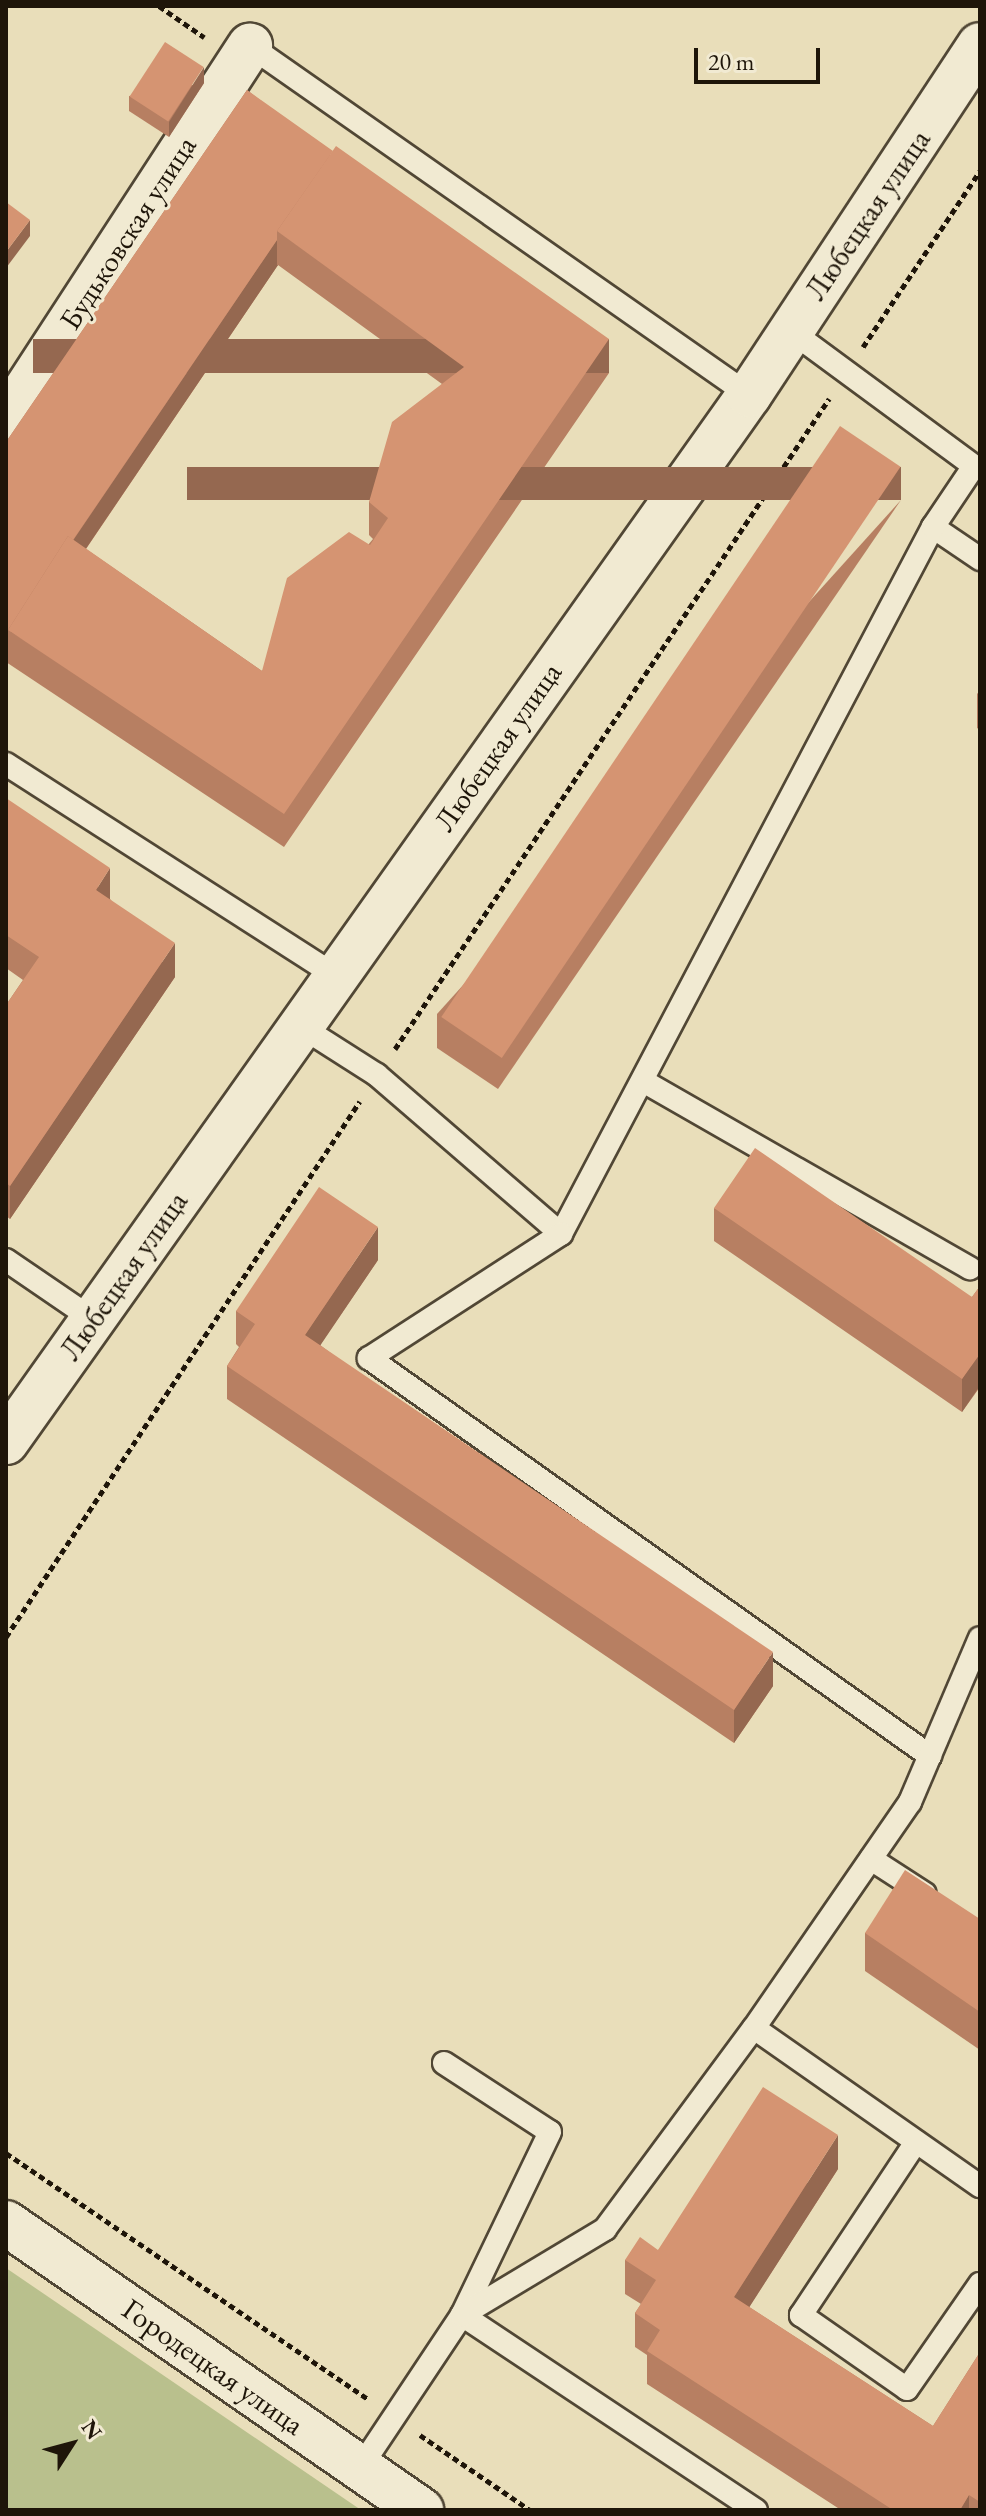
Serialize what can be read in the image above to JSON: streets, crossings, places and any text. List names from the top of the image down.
{
  "streets": {
    "street": ["Любецкая улица", "Будьковская улица", "Городецкая улица"]
  },
  "scale_bar": "20 m",
  "north": "top right"
}
